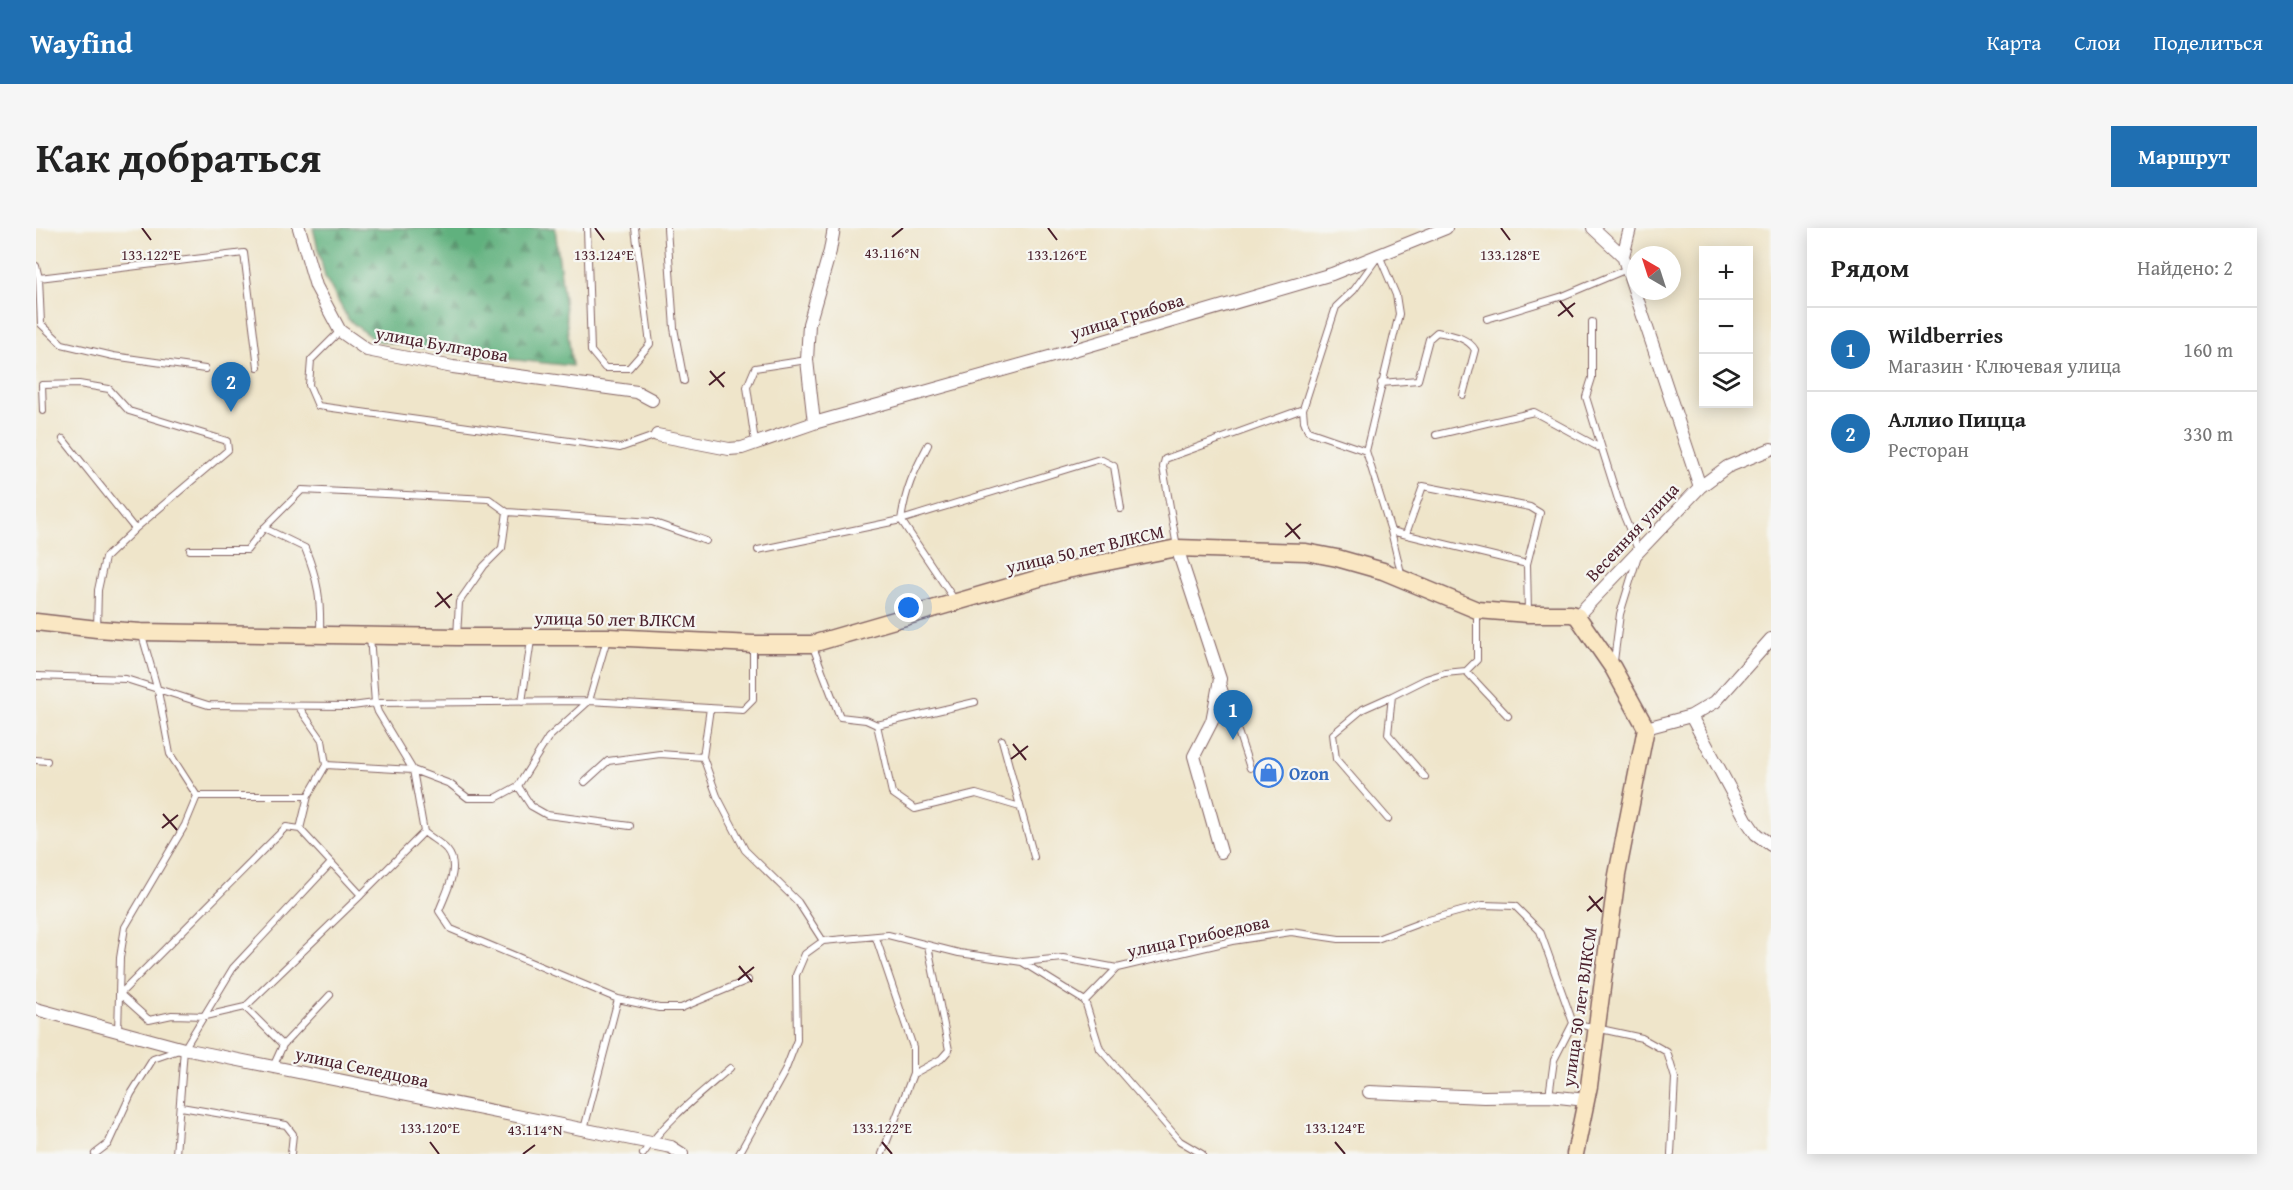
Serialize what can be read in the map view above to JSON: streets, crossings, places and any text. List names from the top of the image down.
{
  "streets": {
    "street": [
      "улица Грибова",
      "улица Булгарова",
      "Весенняя улица",
      "улица 50 лет ВЛКСМ",
      "улица Селедцова"
    ],
    "lane": ["улица Грибоедова"]
  },
  "crossings": [
    ["Весенняя улица", "улица 50 лет ВЛКСМ"]
  ],
  "places": {
    "shop": ["Ozon"]
  },
  "north": "top left",
  "page": {
    "header": "Wayfind",
    "nav": ["Карта", "Слои", "Поделиться"],
    "title": "Как добраться",
    "buttons": "Маршрут",
    "heading": ["Рядом", "Найдено: 2"],
    "map_buttons": ["+", "−"],
    "list": [
      {
        "mark": "1",
        "name": "Wildberries",
        "note": "Магазин · Ключевая улица",
        "value": "160 m"
      },
      {
        "mark": "2",
        "name": "Аллио Пицца",
        "note": "Ресторан",
        "value": "330 m"
      }
    ],
    "pins": ["2", "1"]
  },
  "coordinates": [
    "43.116°N",
    "133.126°E",
    "133.122°E",
    "133.124°E",
    "133.128°E",
    "133.120°E",
    "43.114°N"
  ]
}
